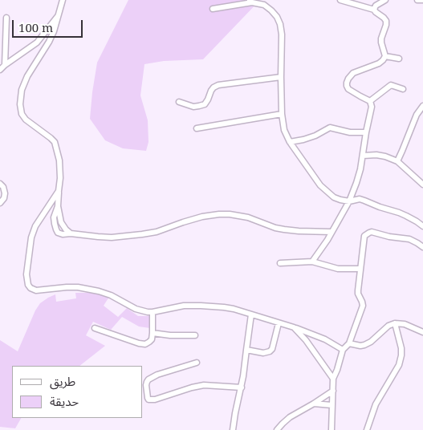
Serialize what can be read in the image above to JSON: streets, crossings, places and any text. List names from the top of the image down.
{
  "legend": ["طريق", "حديقة"],
  "scale_bar": "100 m"
}
